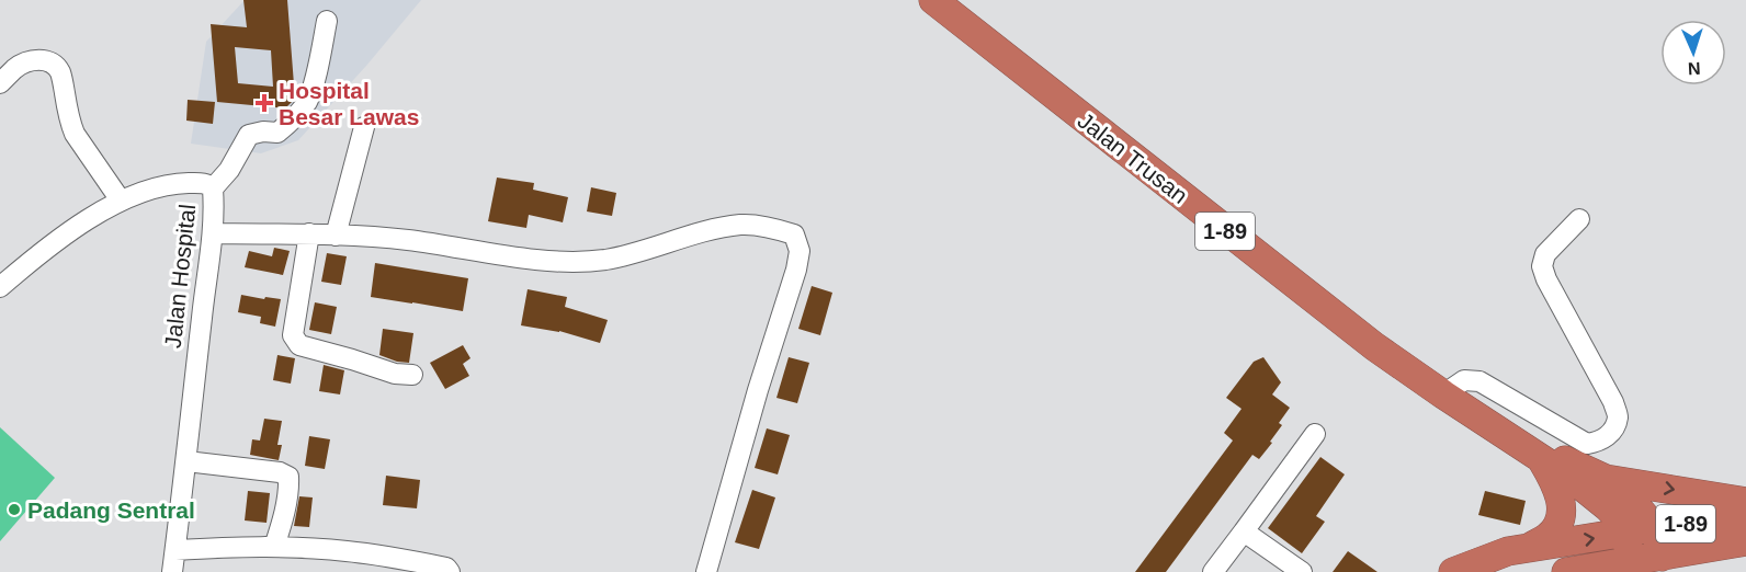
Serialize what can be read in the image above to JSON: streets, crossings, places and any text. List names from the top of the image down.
{
  "streets": {
    "highway": ["Jalan Trusan", "1-89"],
    "street": ["Jalan Hospital"]
  },
  "crossings": [
    ["Jalan Trusan", "1-89"]
  ],
  "places": {
    "health": ["Hospital Besar Lawas"],
    "other": ["Padang Sentral"]
  },
  "north": "bottom"
}
